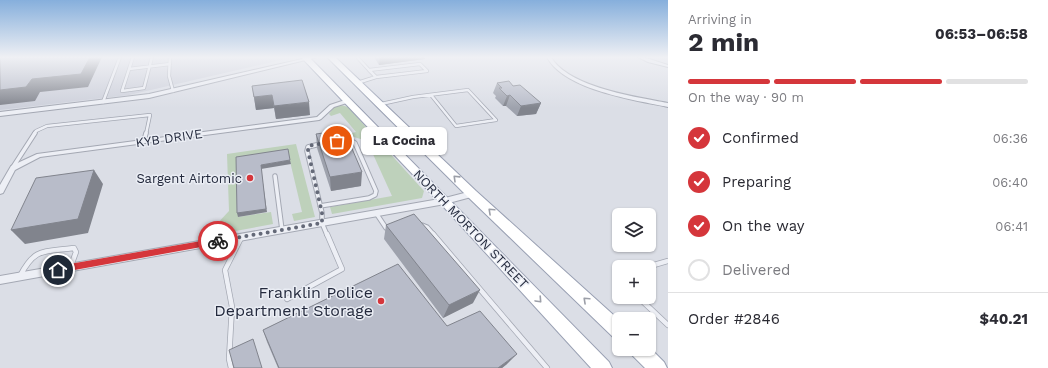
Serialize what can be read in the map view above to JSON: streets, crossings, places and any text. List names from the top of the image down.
{
  "streets": {
    "main road": ["NORTH MORTON STREET"],
    "street": ["KYB DRIVE"]
  },
  "crossings": [
    ["KYB DRIVE", "NORTH MORTON STREET"]
  ],
  "places": ["La Cocina", "Sargent Airtomic", "Franklin Police Department Storage"],
  "page": {
    "heading": ["2 min", "Arriving in", "06:53–06:58"],
    "panel": ["Order #2846", "$40.21"],
    "bar": "On the way · 90 m",
    "list": [
      ["Confirmed", "06:36"],
      ["Preparing", "06:40"],
      ["On the way", "06:41"],
      "Delivered"
    ],
    "bubble": "La Cocina",
    "map_buttons": ["+", "−"]
  }
}
